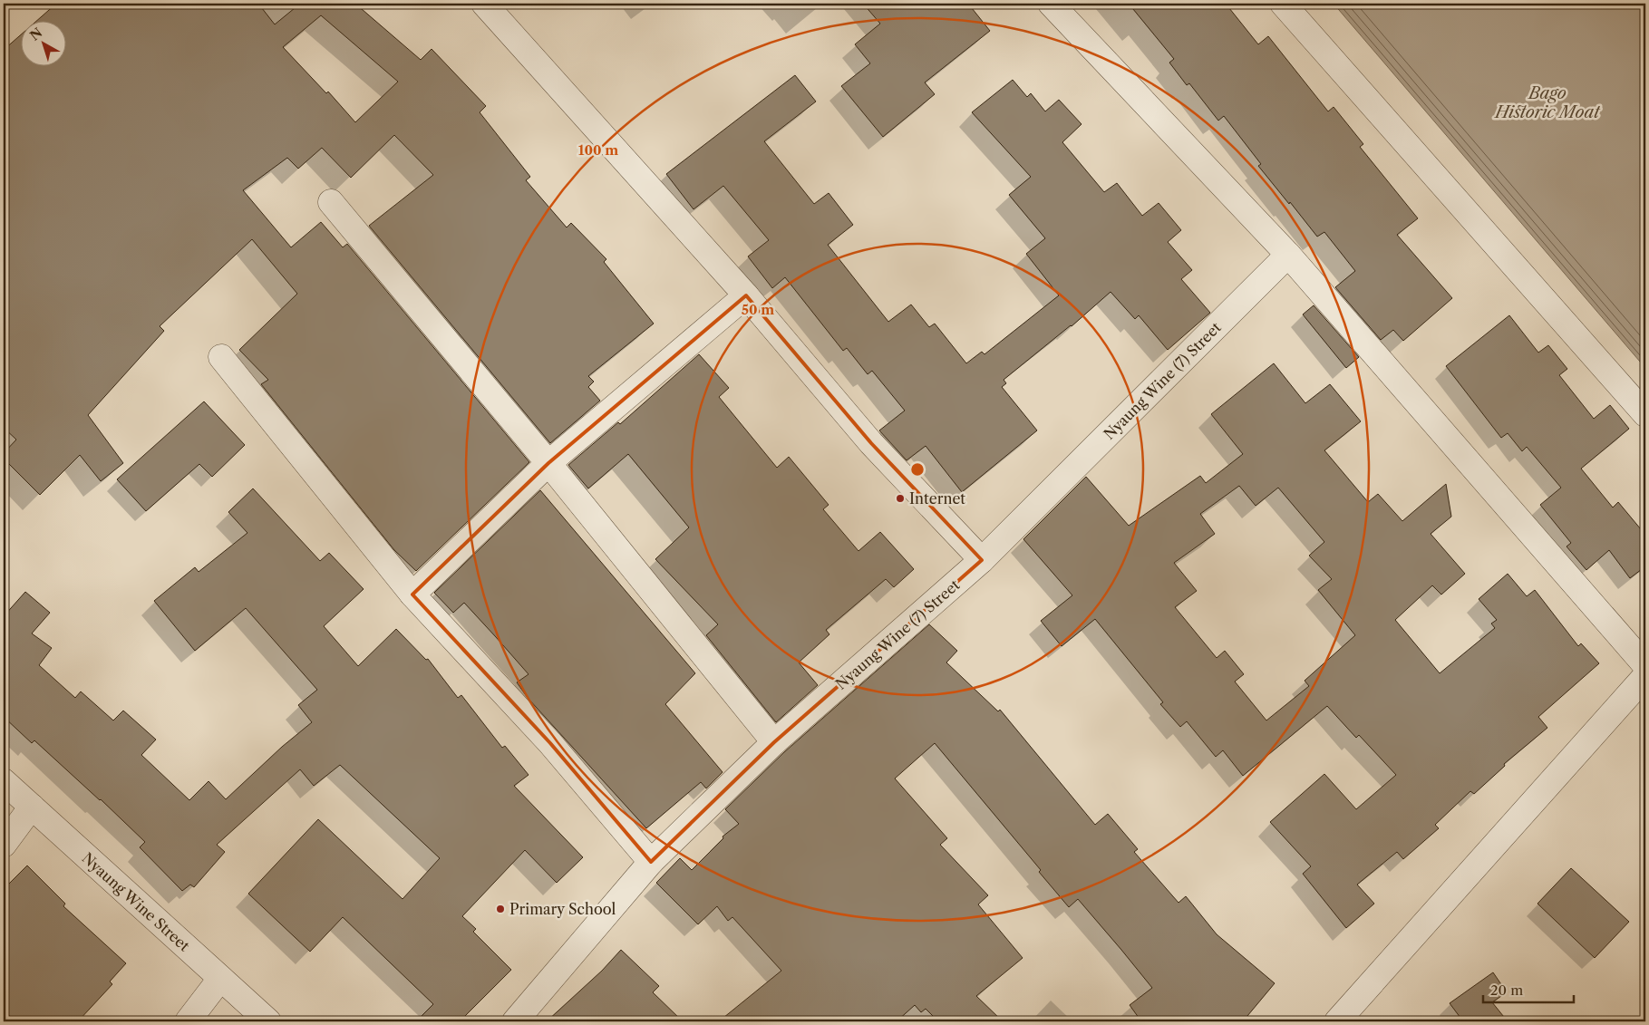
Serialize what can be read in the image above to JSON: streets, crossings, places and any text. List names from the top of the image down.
{
  "streets": {
    "street": ["Nyaung Wine (7) Street", "Nyaung Wine Street"]
  },
  "water": ["Bago Historic Moat"],
  "places": ["Internet", "Primary School"],
  "scale_bar": "20 m",
  "north": "top left",
  "rings": ["100 m", "50 m"]
}
